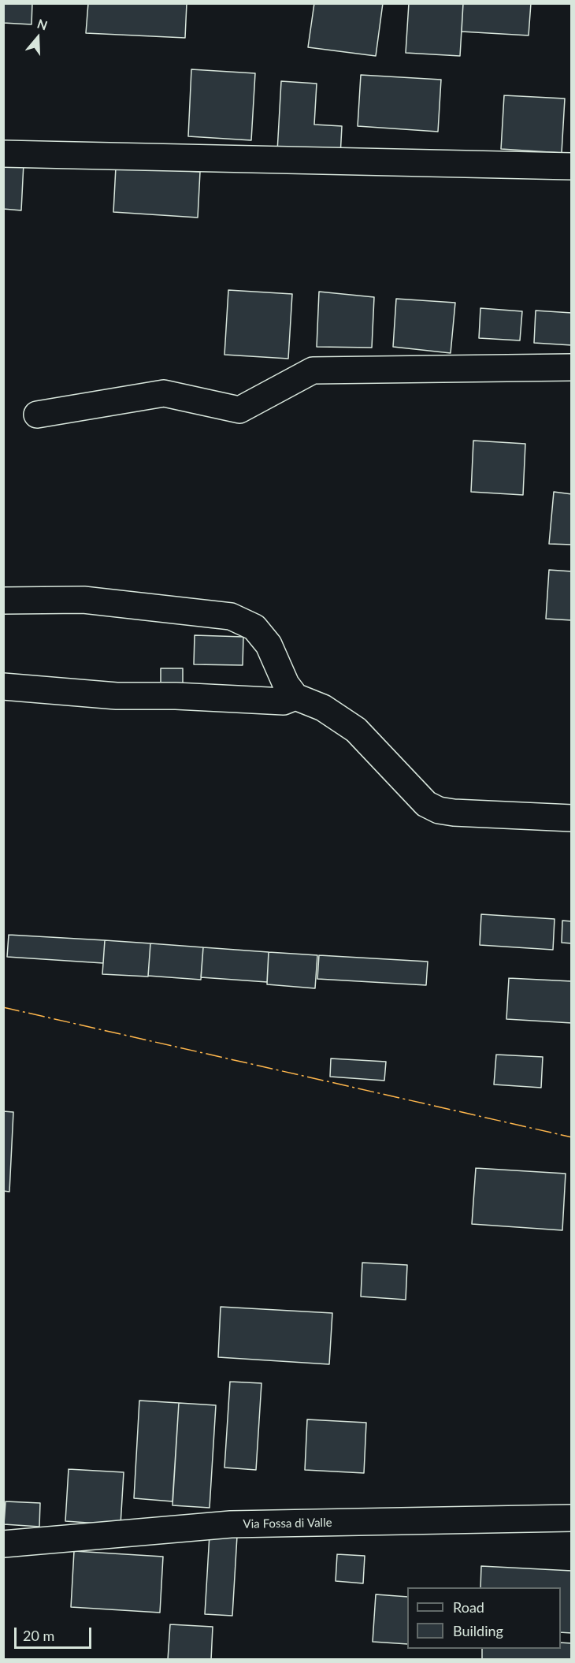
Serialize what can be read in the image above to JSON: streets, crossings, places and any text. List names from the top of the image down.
{
  "streets": {
    "street": ["Via Fossa di Valle"]
  },
  "legend": ["Road", "Building"],
  "scale_bar": "20 m",
  "north": "top"
}
